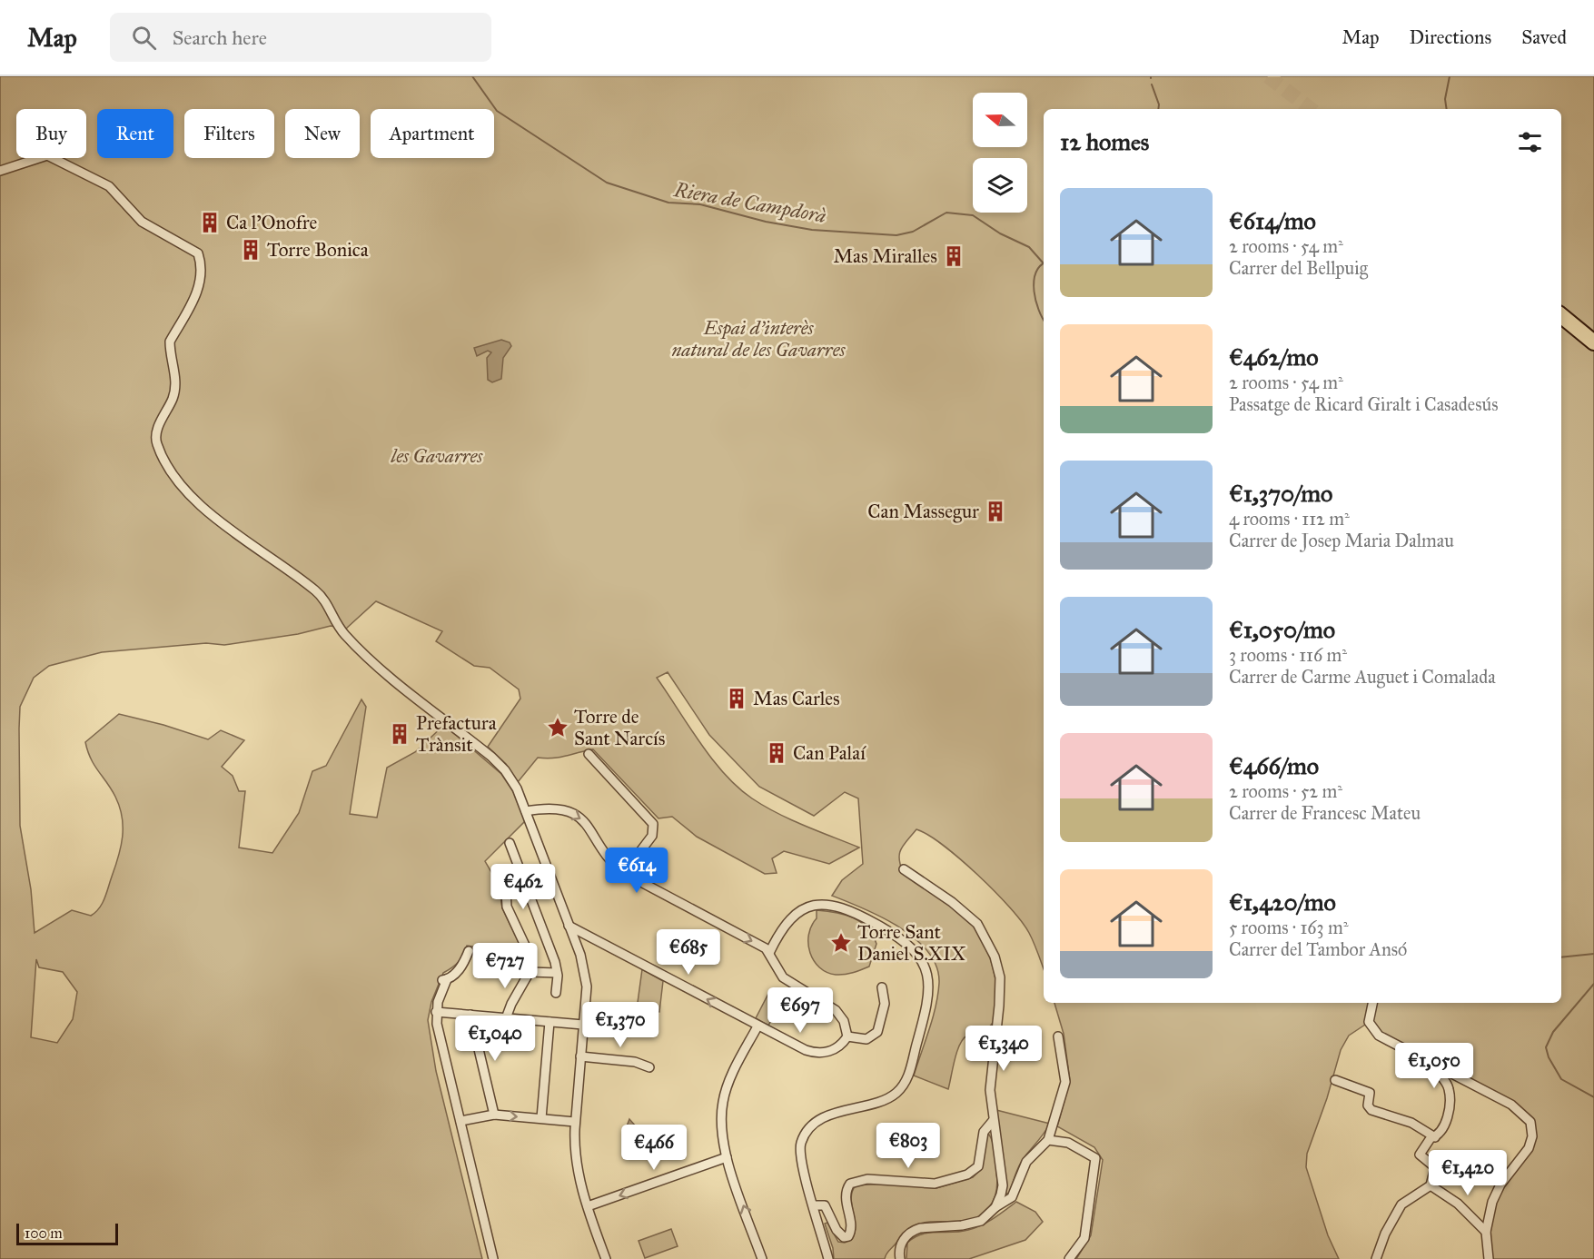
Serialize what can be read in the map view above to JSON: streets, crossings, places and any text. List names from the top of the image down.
{
  "water": ["Riera de Campdorà"],
  "parks": ["Espai d'interès natural de les Gavarres", "les Gavarres"],
  "places": {
    "building": [
      "Ca l'Onofre",
      "Torre Bonica",
      "Mas Miralles",
      "Can Massegur",
      "Mas Carles",
      "Prefactura Trànsit",
      "Can Palaí"
    ],
    "place": ["Torre de Sant Narcís", "Torre Sant Daniel S.XIX"]
  },
  "scale_bar": "100 m",
  "north": "left",
  "page": {
    "header": "Map",
    "search": "Search here",
    "nav": ["Map", "Directions", "Saved"],
    "chip": [
      "Buy",
      "Rent",
      "Filters",
      "New",
      "Apartment"
    ],
    "heading": "12 homes",
    "list": [
      {
        "name": "€614/mo",
        "note": "2 rooms · 54 m² · Carrer del Bellpuig"
      },
      {
        "name": "€462/mo",
        "note": "2 rooms · 54 m² · Passatge de Ricard Giralt i Casadesús"
      },
      {
        "name": "€1,370/mo",
        "note": "4 rooms · 112 m² · Carrer de Josep Maria Dalmau"
      },
      {
        "name": "€1,050/mo",
        "note": "3 rooms · 116 m² · Carrer de Carme Auguet i Comalada"
      },
      {
        "name": "€466/mo",
        "note": "2 rooms · 52 m² · Carrer de Francesc Mateu"
      },
      {
        "name": "€1,420/mo",
        "note": "5 rooms · 163 m² · Carrer del Tambor Ansó"
      }
    ],
    "price": [
      "€614",
      "€462",
      "€685",
      "€727",
      "€697",
      "€1,370",
      "€1,040",
      "€1,340",
      "€1,050",
      "€803",
      "€466",
      "€1,420"
    ],
    "scale": "100 m"
  }
}
